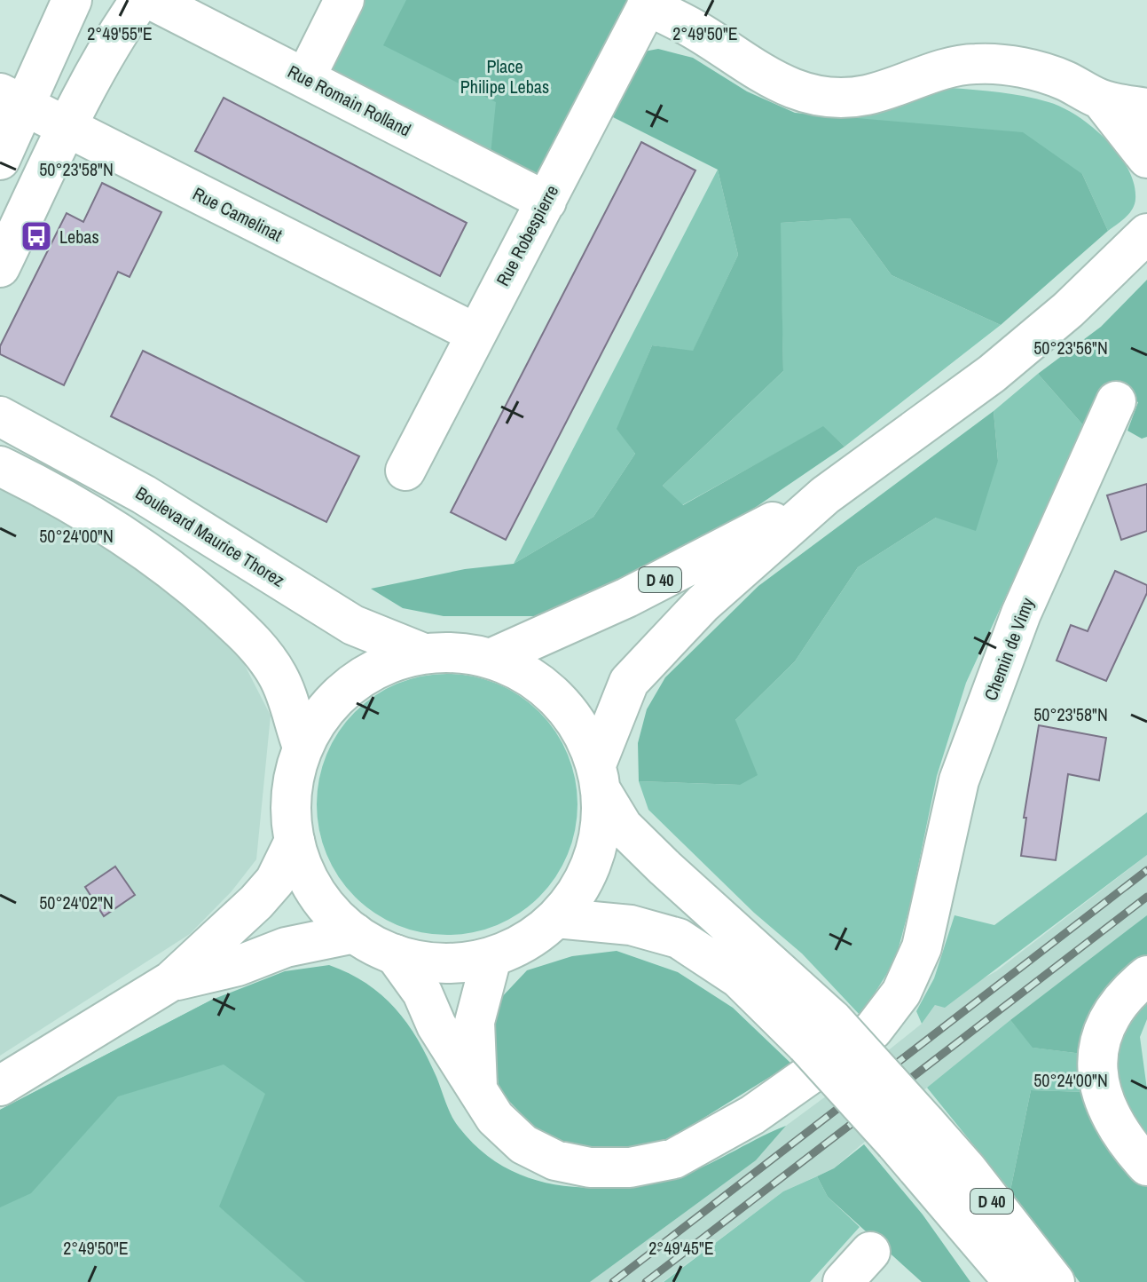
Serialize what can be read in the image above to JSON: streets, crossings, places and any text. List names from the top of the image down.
{
  "streets": {
    "street": [
      "Rue Romain Rolland",
      "Rue Camelinat",
      "Rue Robespierre",
      "Boulevard Maurice Thorez",
      "D 40",
      "Chemin de Vimy"
    ]
  },
  "crossings": [
    ["Rue Romain Rolland", "Rue Robespierre"],
    ["Rue Camelinat", "Rue Robespierre"]
  ],
  "parks": ["Place Philipe Lebas"],
  "places": {
    "bus stop": ["Lebas"]
  },
  "coordinates": [
    "2°49'55\"E",
    "2°49'50\"E",
    "50°23'58\"N",
    "50°23'56\"N",
    "50°24'00\"N",
    "50°24'02\"N",
    "2°49'45\"E"
  ]
}
